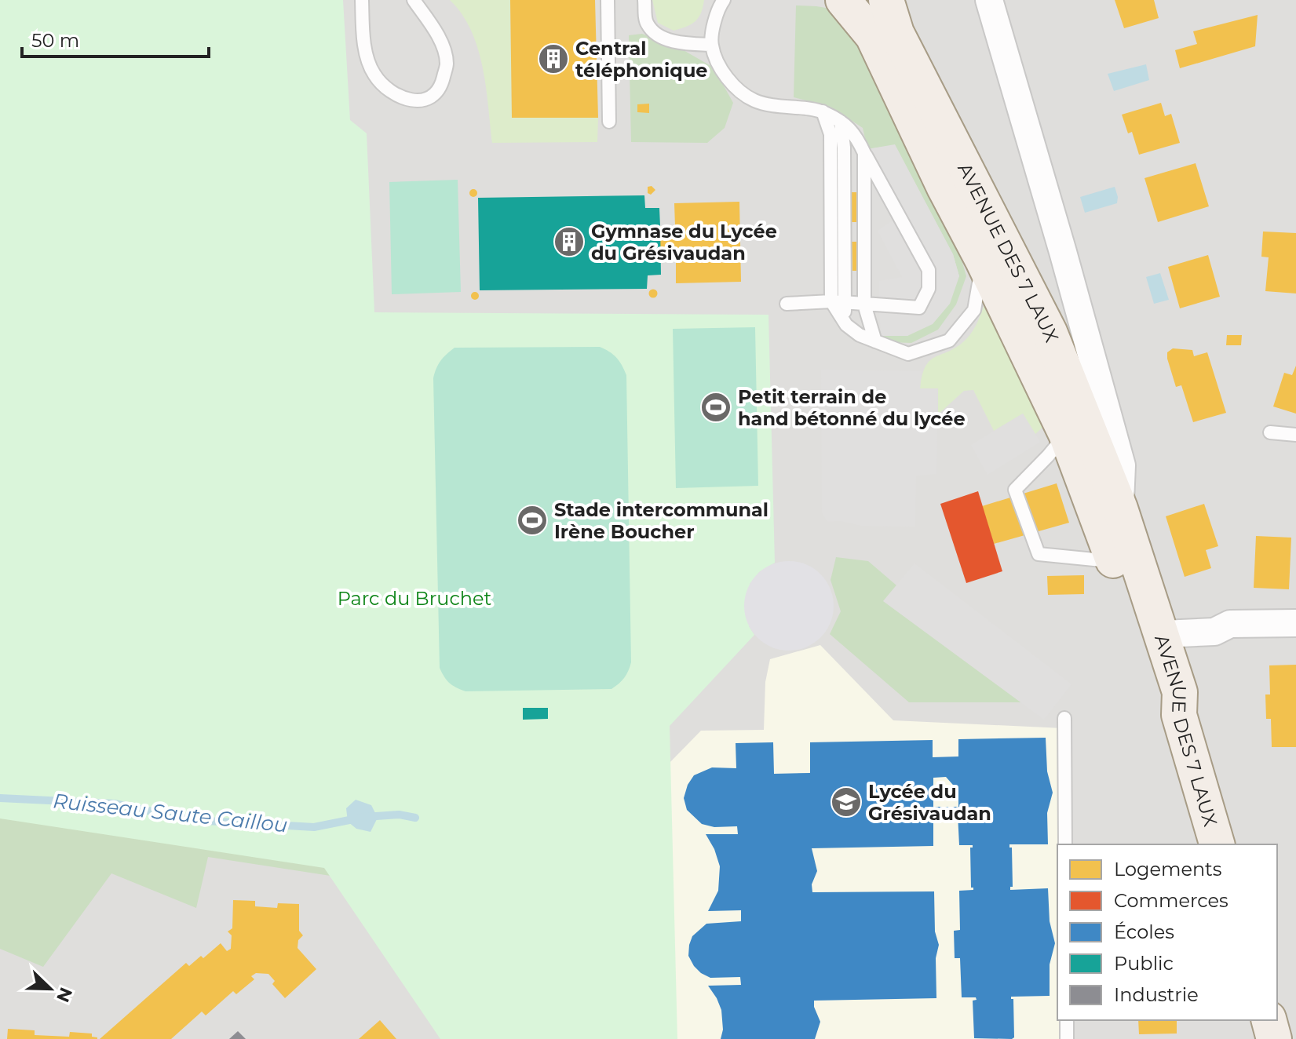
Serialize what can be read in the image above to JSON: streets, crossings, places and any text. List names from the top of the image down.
{
  "streets": {
    "main road": ["AVENUE DES 7 LAUX"]
  },
  "water": ["Ruisseau Saute Caillou"],
  "parks": ["Parc du Bruchet"],
  "places": {
    "building": ["Central téléphonique", "Gymnase du Lycée du Grésivaudan"],
    "sports": ["Petit terrain de hand bétonné du lycée", "Stade intercommunal Irène Boucher"],
    "school or university": ["Lycée du Grésivaudan"]
  },
  "legend": [
    "Logements",
    "Commerces",
    "Écoles",
    "Public",
    "Industrie"
  ],
  "scale_bar": "50 m",
  "north": "bottom right"
}
